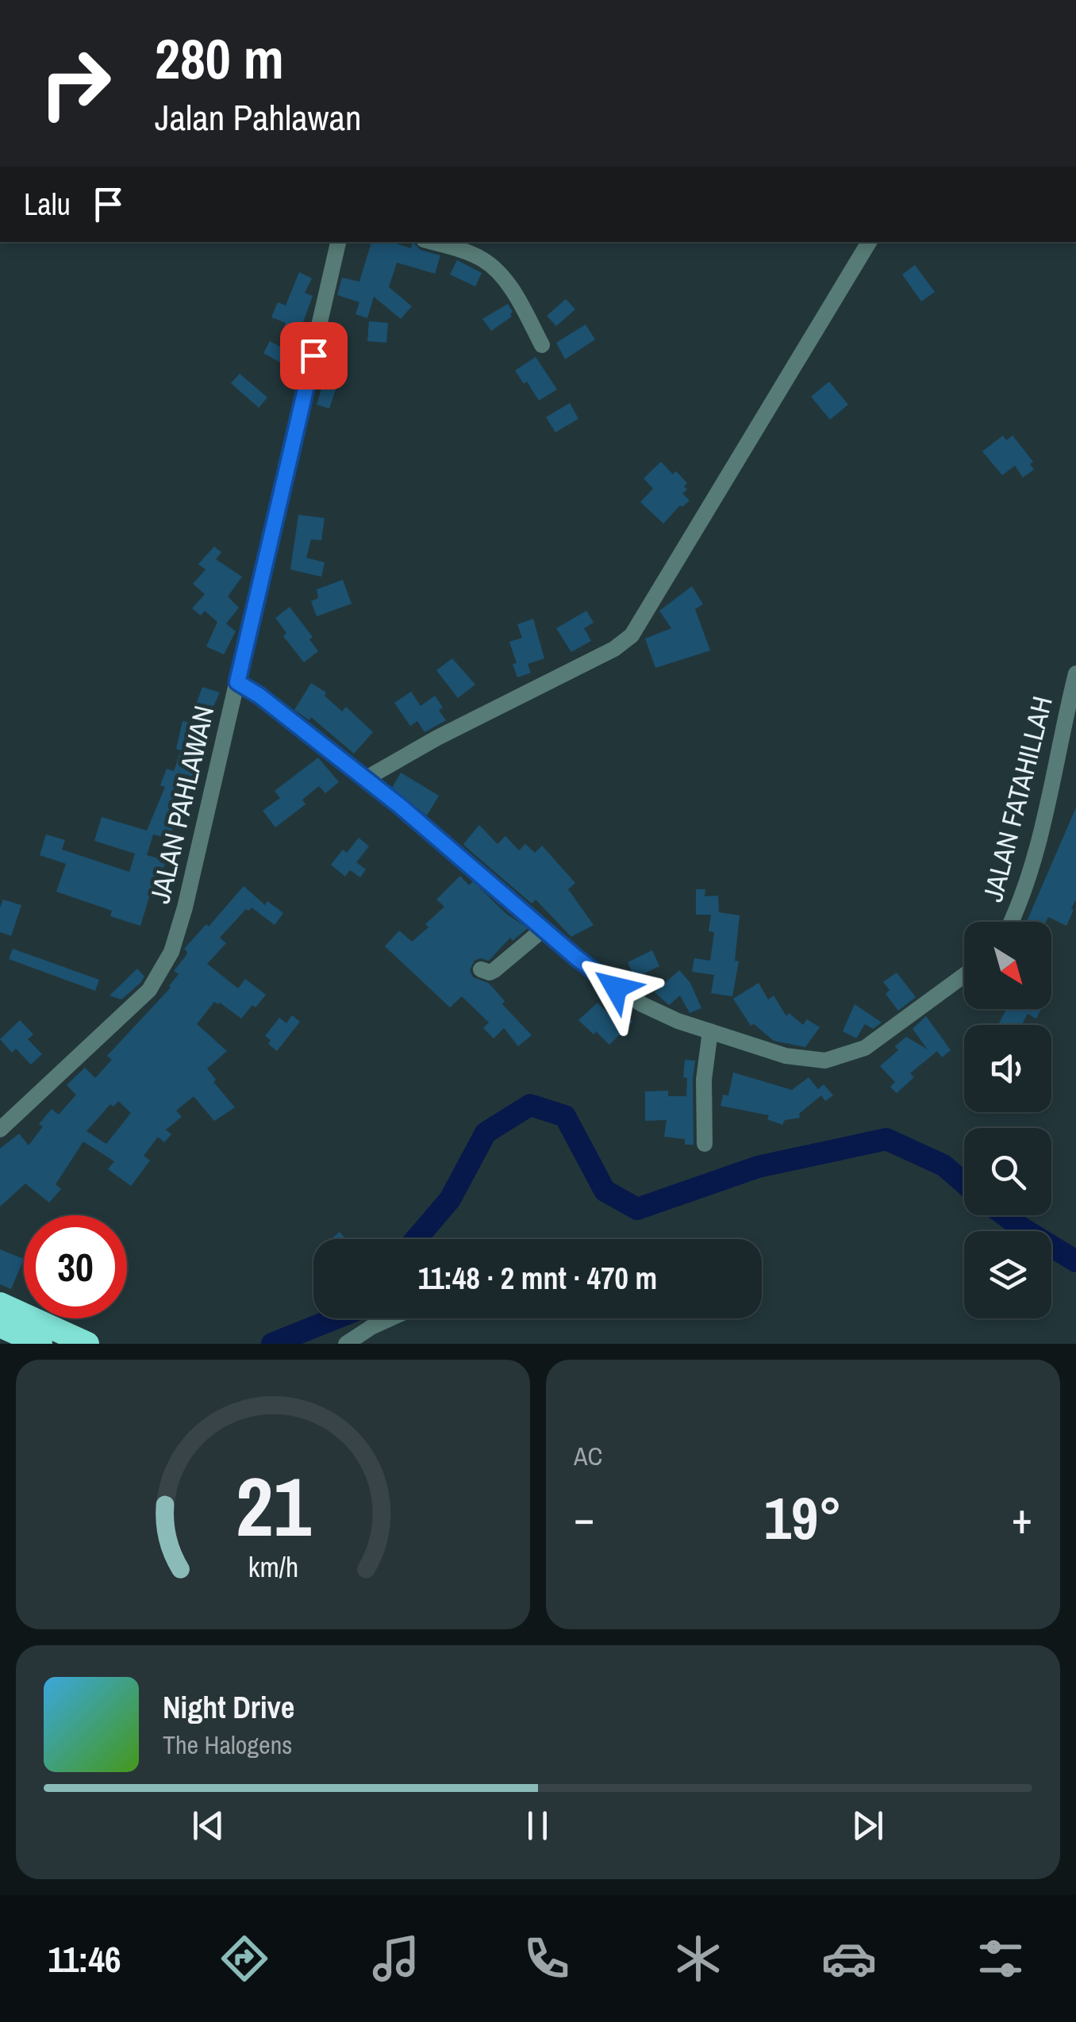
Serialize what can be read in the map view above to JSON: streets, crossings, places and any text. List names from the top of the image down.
{
  "streets": {
    "street": ["JALAN FATAHILLAH", "JALAN PAHLAWAN"]
  },
  "north": "bottom right",
  "page": {
    "turn": ["280 m", "Jalan Pahlawan"],
    "then": "Lalu",
    "limit": "30",
    "trip": "11:48 · 2 mnt · 470 m",
    "tile": "AC",
    "heat": ["−", "19°", "+"],
    "song": ["Night Drive", "The Halogens"],
    "tabs": "11:46",
    "gauge": ["21", "km/h"]
  }
}
